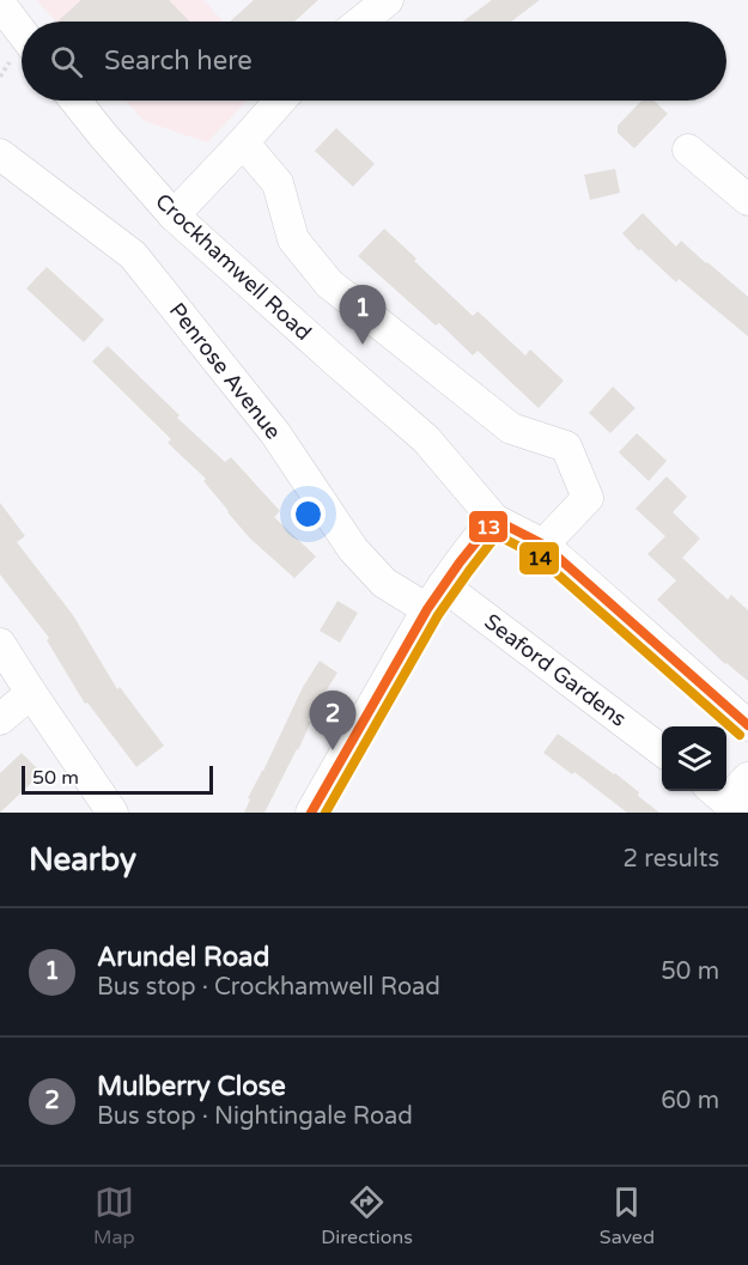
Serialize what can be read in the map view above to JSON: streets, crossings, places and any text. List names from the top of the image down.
{
  "streets": {
    "street": ["Crockhamwell Road", "Penrose Avenue", "Seaford Gardens"]
  },
  "crossings": [
    ["Penrose Avenue", "Seaford Gardens"]
  ],
  "lines": ["transit line 13", "transit line 14"],
  "scale_bar": "50 m",
  "page": {
    "search": "Search here",
    "pins": ["1", "2"],
    "scale": "50 m",
    "heading": ["Nearby", "2 results"],
    "list": [
      {
        "mark": "1",
        "name": "Arundel Road",
        "note": "Bus stop · Crockhamwell Road",
        "value": "50 m"
      },
      {
        "mark": "2",
        "name": "Mulberry Close",
        "note": "Bus stop · Nightingale Road",
        "value": "60 m"
      }
    ],
    "nav": ["Map", "Directions", "Saved"]
  }
}
